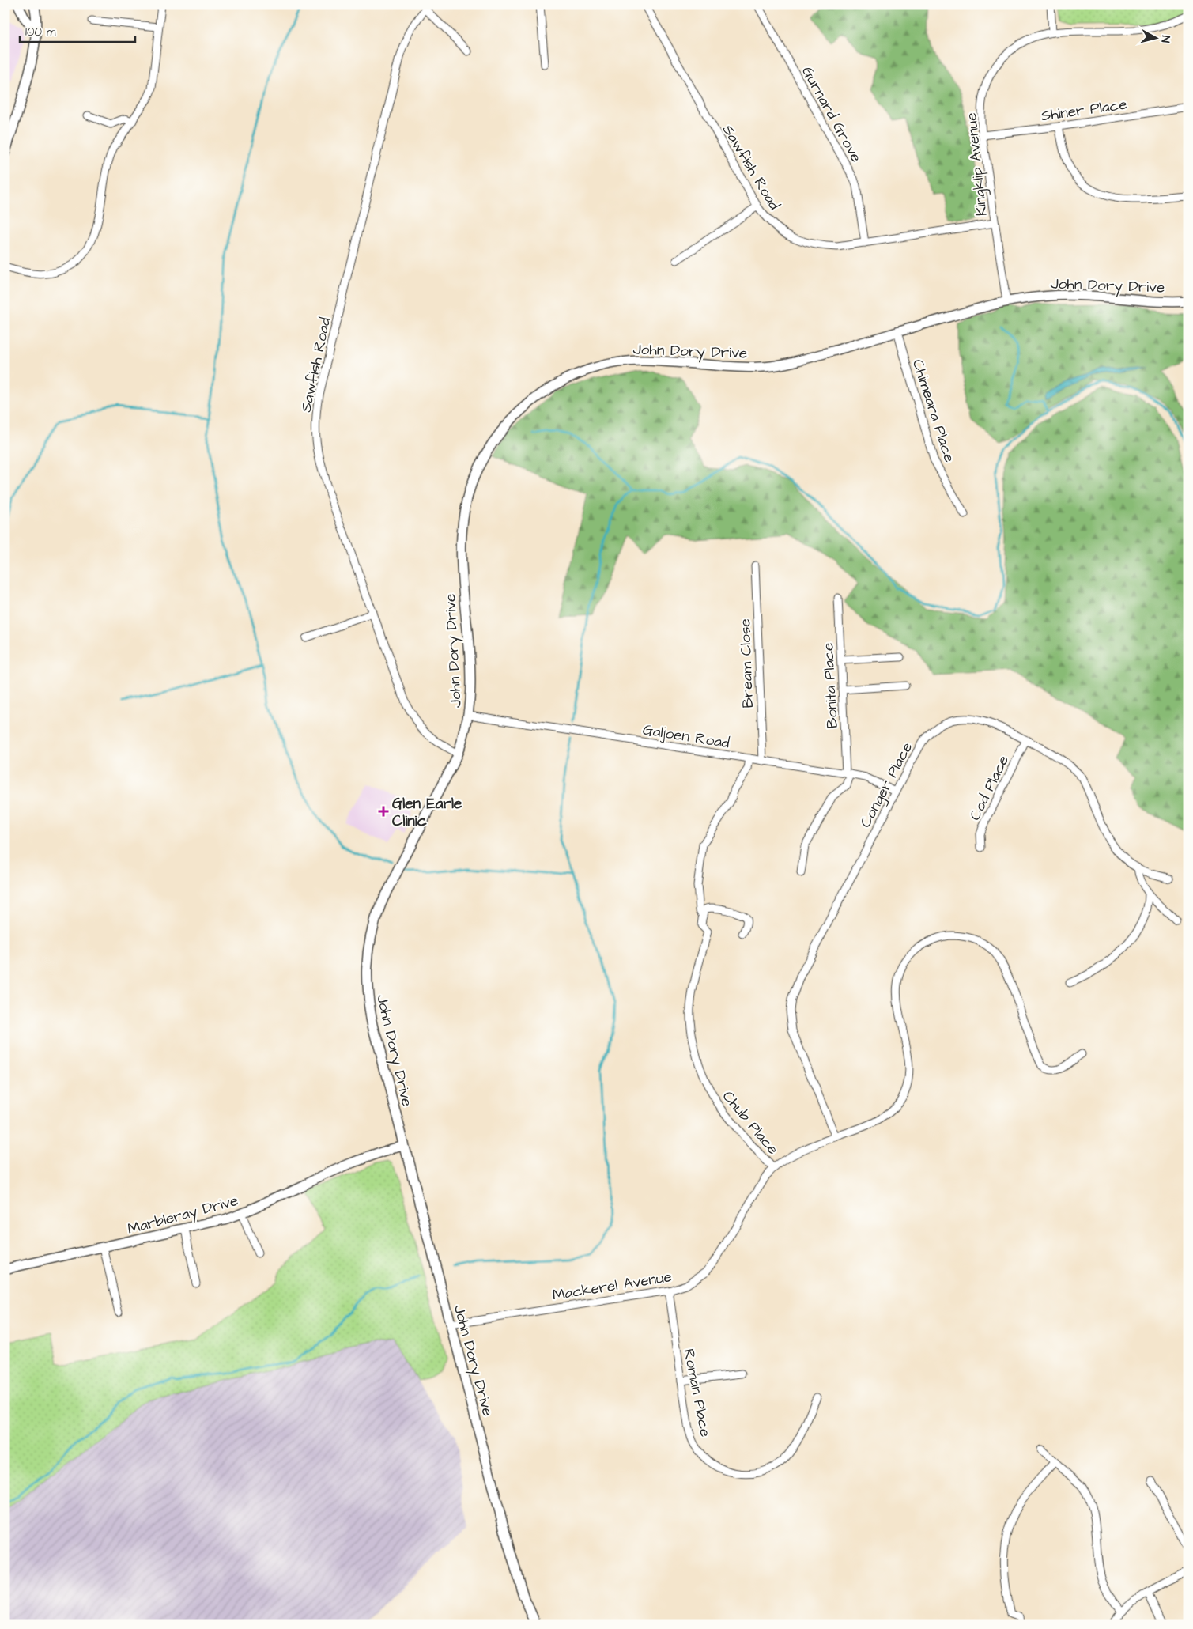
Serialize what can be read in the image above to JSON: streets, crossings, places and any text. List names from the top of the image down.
{
  "streets": {
    "street": [
      "Shiner Place",
      "Gurnard Grove",
      "Kingklip Avenue",
      "Sawfish Road",
      "John Dory Drive",
      "Chimeara Place",
      "Bream Close",
      "Bonita Place",
      "Galjoen Road",
      "Conger Place",
      "Cod Place",
      "Chub Place",
      "Marbleray Drive",
      "Mackerel Avenue",
      "Roman Place"
    ]
  },
  "crossings": [
    ["Shiner Place", "Kingklip Avenue"],
    ["Gurnard Grove", "Sawfish Road"],
    ["Kingklip Avenue", "Sawfish Road"],
    ["Kingklip Avenue", "John Dory Drive"],
    ["Sawfish Road", "John Dory Drive"],
    ["John Dory Drive", "Chimeara Place"],
    ["John Dory Drive", "Galjoen Road"],
    ["John Dory Drive", "Marbleray Drive"],
    ["John Dory Drive", "Mackerel Avenue"],
    ["Bream Close", "Galjoen Road"],
    ["Bonita Place", "Galjoen Road"],
    ["Galjoen Road", "Conger Place"],
    ["Conger Place", "Cod Place"],
    ["Conger Place", "Mackerel Avenue"],
    ["Chub Place", "Mackerel Avenue"],
    ["Mackerel Avenue", "Roman Place"]
  ],
  "places": {
    "health": ["Glen Earle Clinic"]
  },
  "scale_bar": "100 m",
  "north": "right"
}
